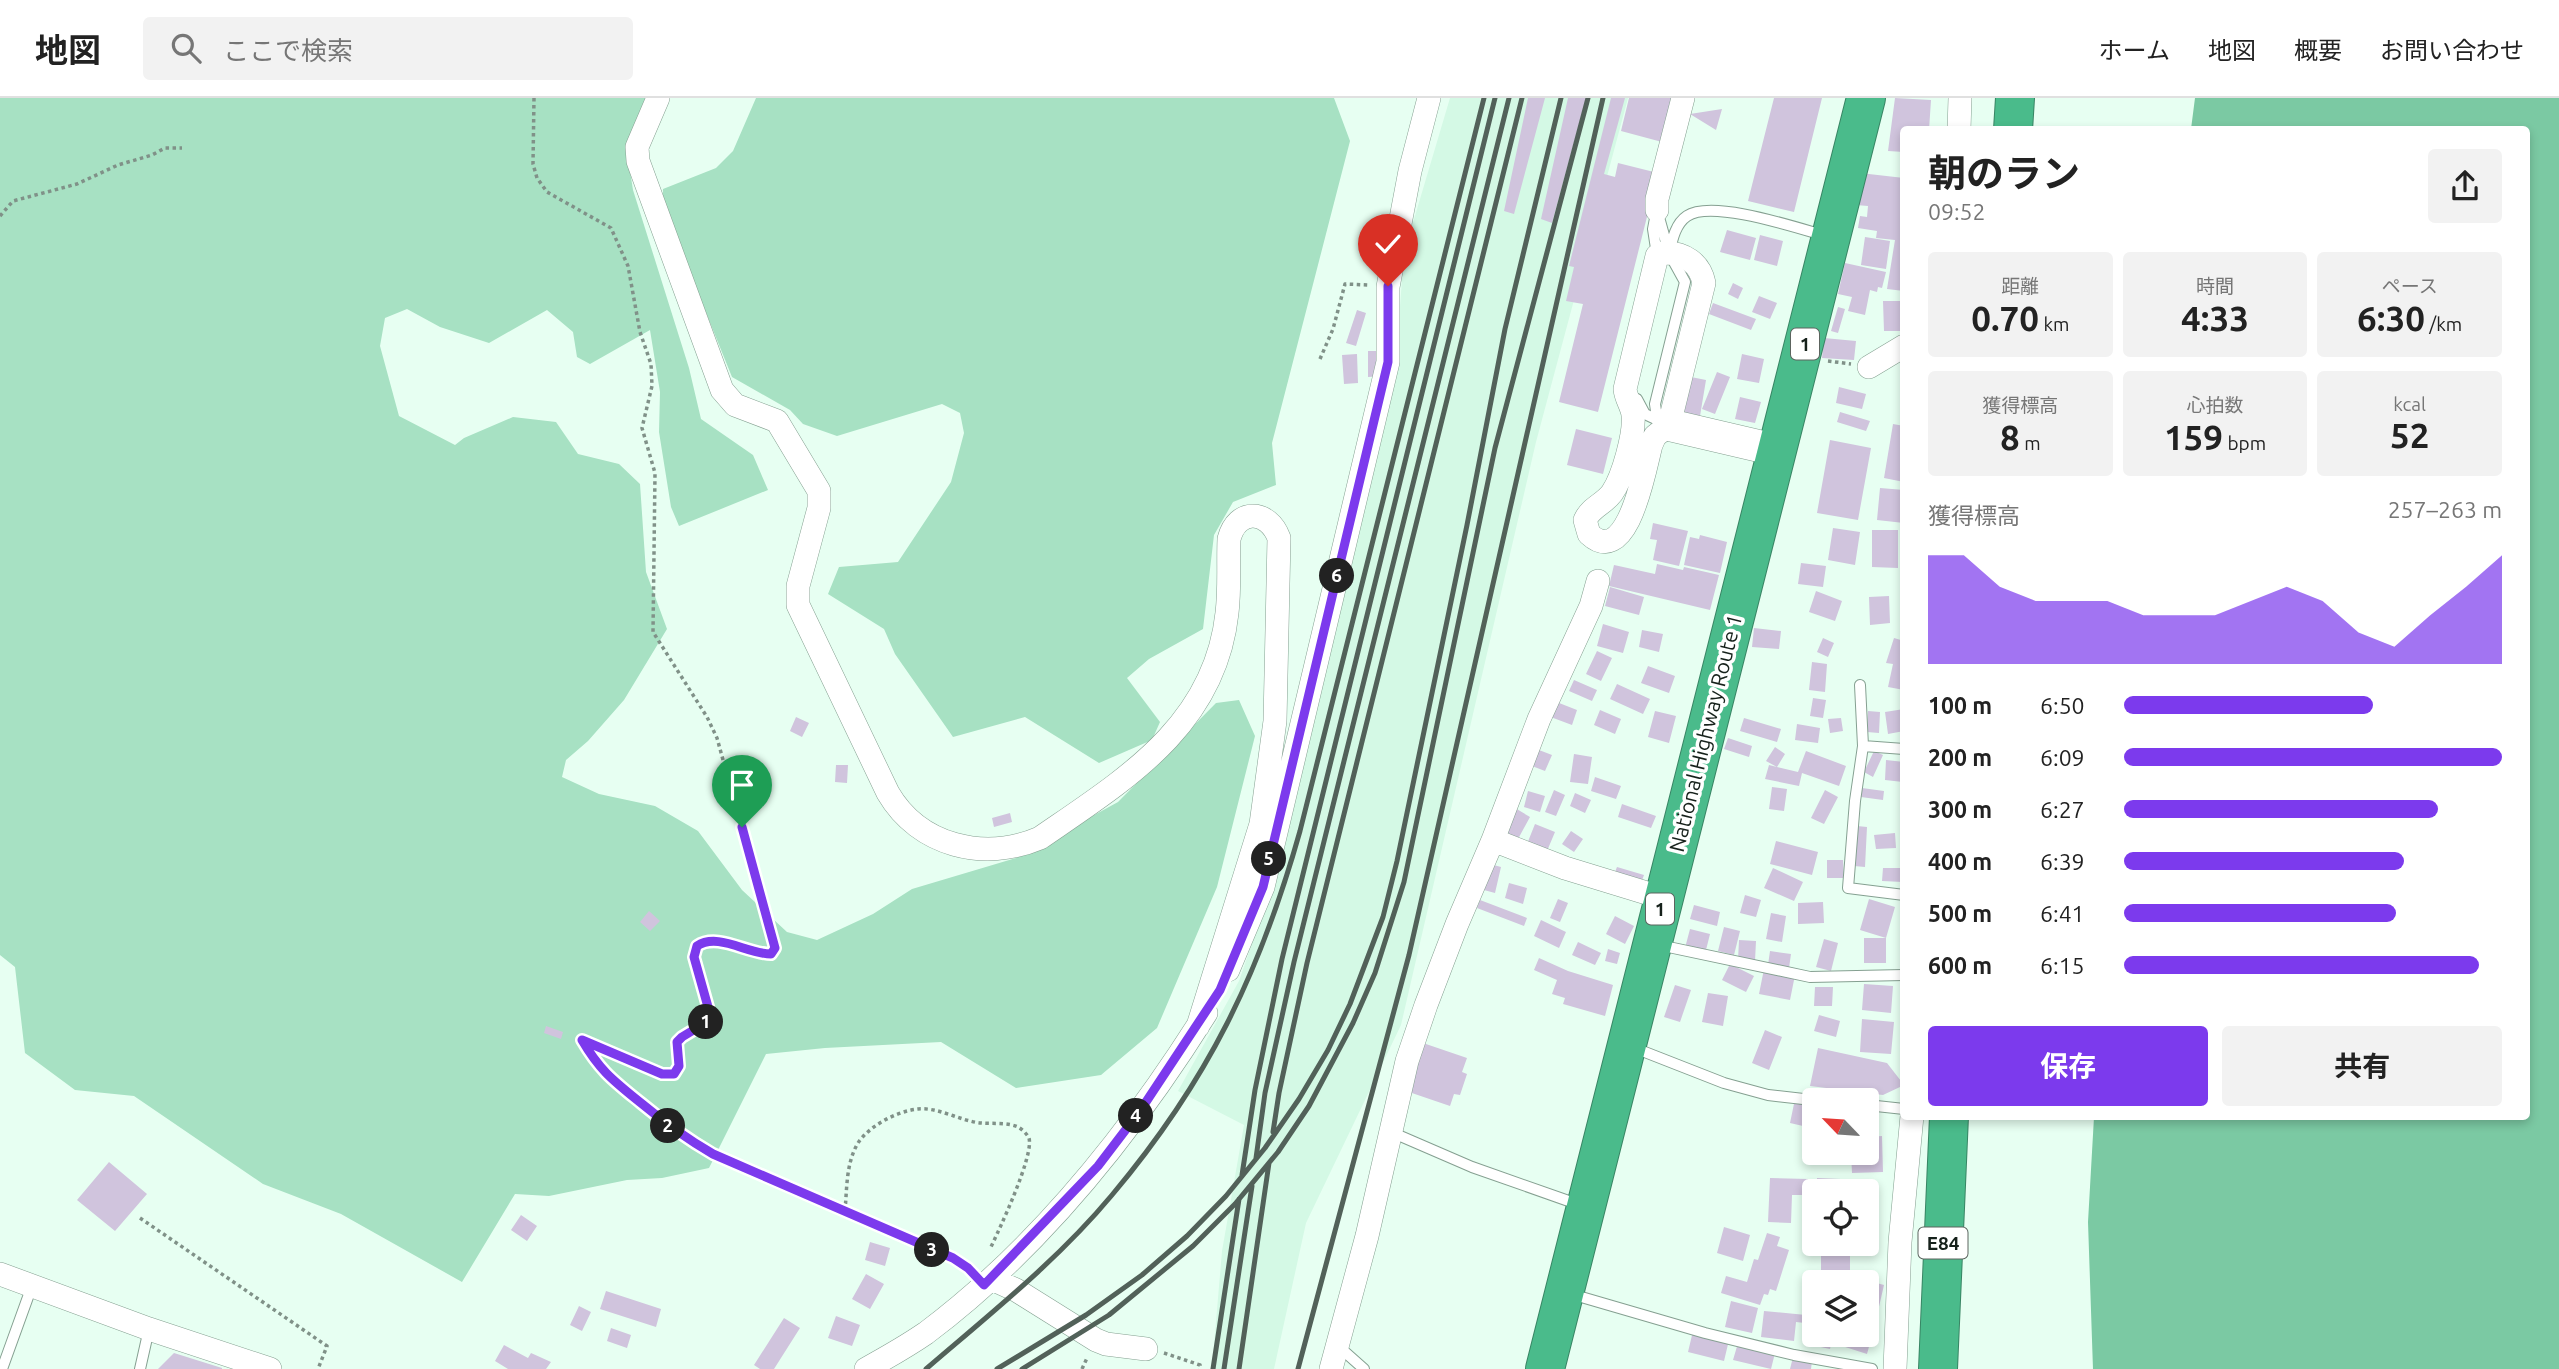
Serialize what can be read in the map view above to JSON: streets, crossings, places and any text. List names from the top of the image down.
{
  "streets": {
    "highway": ["1", "National Highway Route 1", "E84"]
  },
  "north": "top left",
  "page": {
    "header": "地図",
    "search": "ここで検索",
    "nav": [
      "ホーム",
      "地図",
      "概要",
      "お問い合わせ"
    ],
    "heading": ["朝のラン", "09:52"],
    "stats": [
      ["距離", "0.70 km"],
      ["時間", "4:33"],
      ["ペース", "6:30 /km"],
      ["獲得標高", "8 m"],
      ["心拍数", "159 bpm"],
      ["kcal", "52"]
    ],
    "chart": ["獲得標高", "257–263 m"],
    "pins": [
      "6",
      "5",
      "1",
      "4",
      "2",
      "3"
    ],
    "list": [
      {
        "name": "100 m",
        "note": "6:50"
      },
      {
        "name": "200 m",
        "note": "6:09"
      },
      {
        "name": "300 m",
        "note": "6:27"
      },
      {
        "name": "400 m",
        "note": "6:39"
      },
      {
        "name": "500 m",
        "note": "6:41"
      },
      {
        "name": "600 m",
        "note": "6:15"
      }
    ],
    "buttons": ["保存", "共有"]
  }
}
